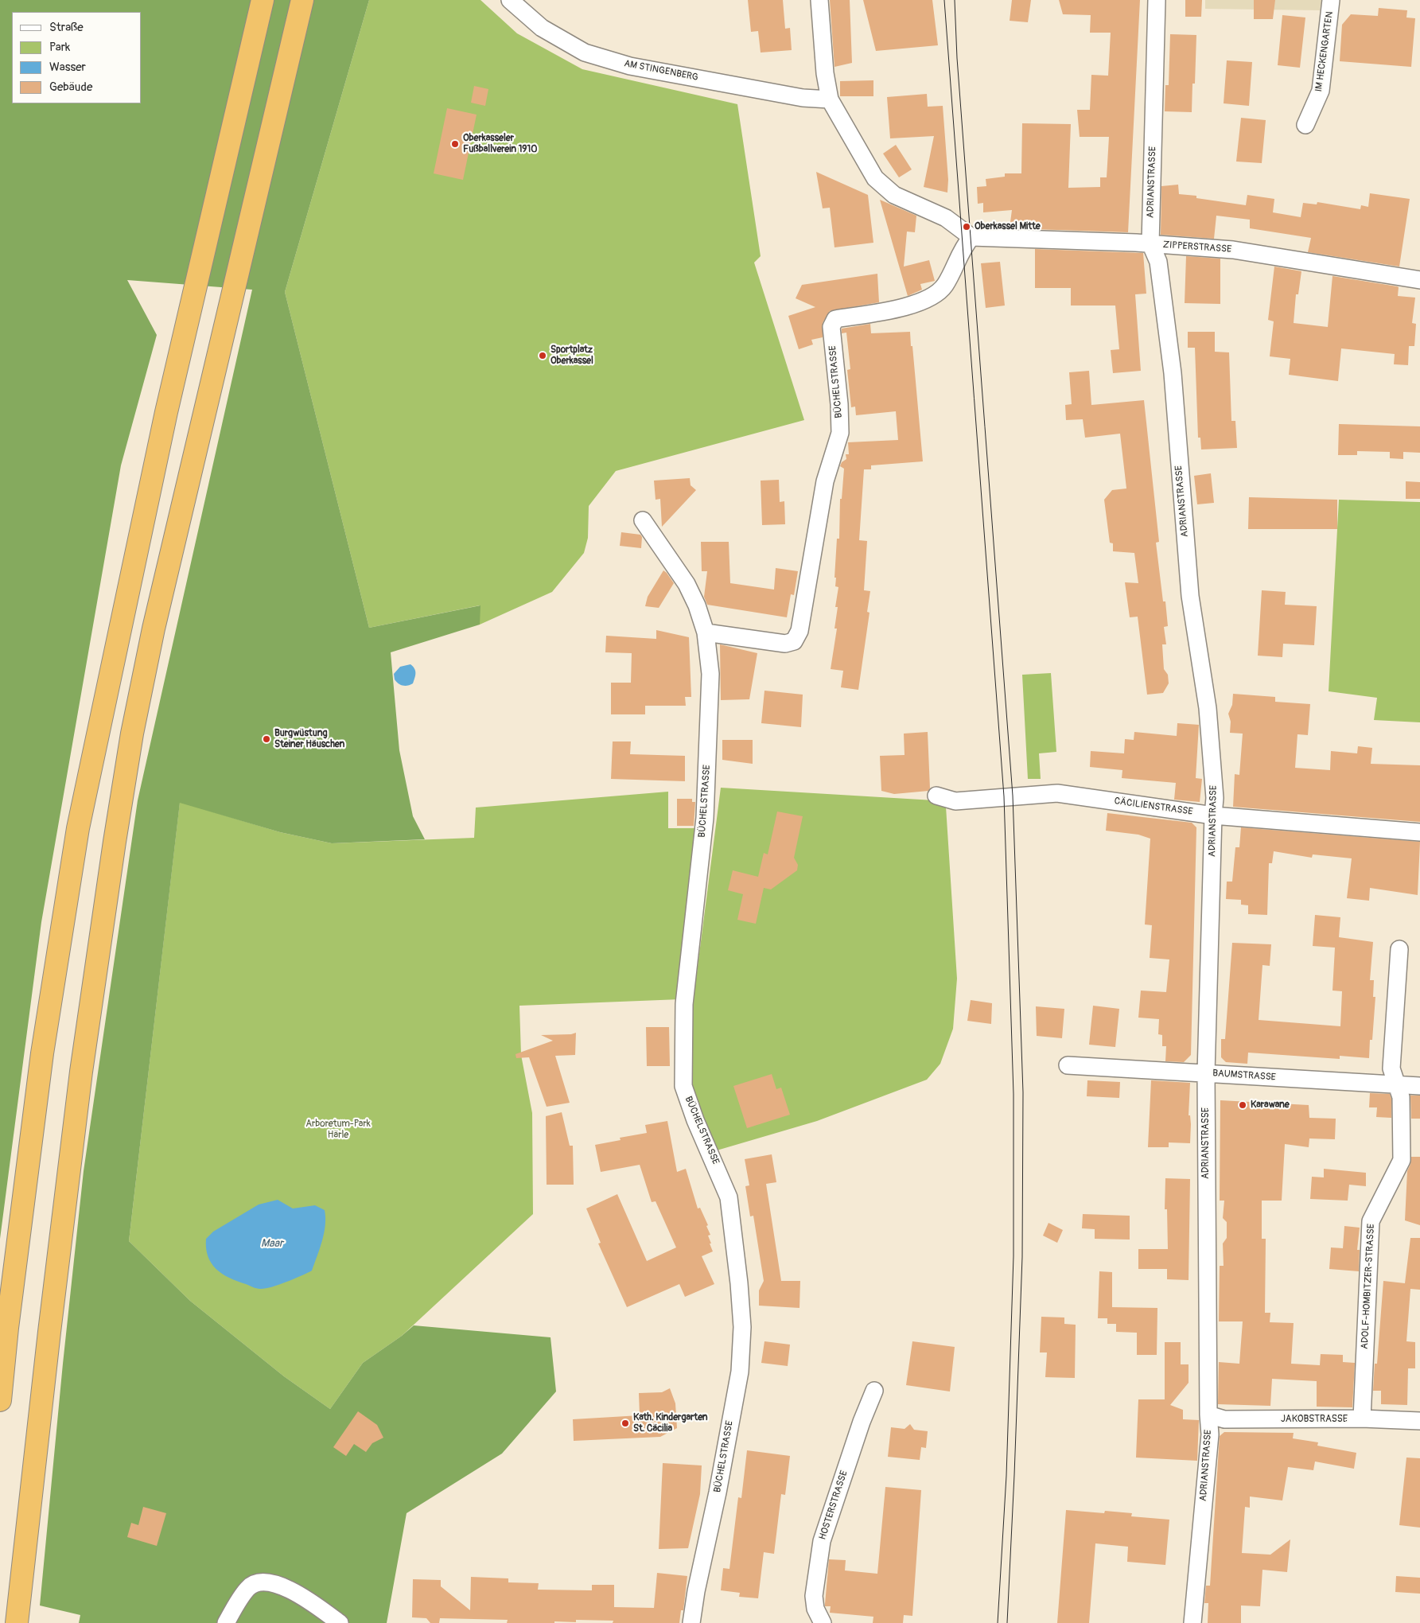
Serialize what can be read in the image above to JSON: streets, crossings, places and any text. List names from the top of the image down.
{
  "streets": {
    "street": [
      "IM HECKENGARTEN",
      "AM STINGENBERG",
      "ADRIANSTRASSE",
      "ZIPPERSTRASSE",
      "BÜCHELSTRASSE",
      "CÄCILIENSTRASSE",
      "BAUMSTRASSE",
      "ADOLF-HOMBITZER-STRASSE",
      "JAKOBSTRASSE",
      "HOSTERSTRASSE"
    ]
  },
  "crossings": [
    ["ADRIANSTRASSE", "ZIPPERSTRASSE"],
    ["ADRIANSTRASSE", "CÄCILIENSTRASSE"],
    ["ADRIANSTRASSE", "BAUMSTRASSE"],
    ["ADRIANSTRASSE", "JAKOBSTRASSE"],
    ["ZIPPERSTRASSE", "BÜCHELSTRASSE"],
    ["BAUMSTRASSE", "ADOLF-HOMBITZER-STRASSE"],
    ["ADOLF-HOMBITZER-STRASSE", "JAKOBSTRASSE"]
  ],
  "water": ["Maar"],
  "parks": ["Arboretum-Park Härle"],
  "places": [
    "Oberkasseler Fußballverein 1910",
    "Oberkassel Mitte",
    "Sportplatz Oberkassel",
    "Burgwüstung Steiner Häuschen",
    "Karawane",
    "Kath. Kindergarten St. Cäcilia"
  ],
  "legend": [
    "Straße",
    "Park",
    "Wasser",
    "Gebäude"
  ]
}
